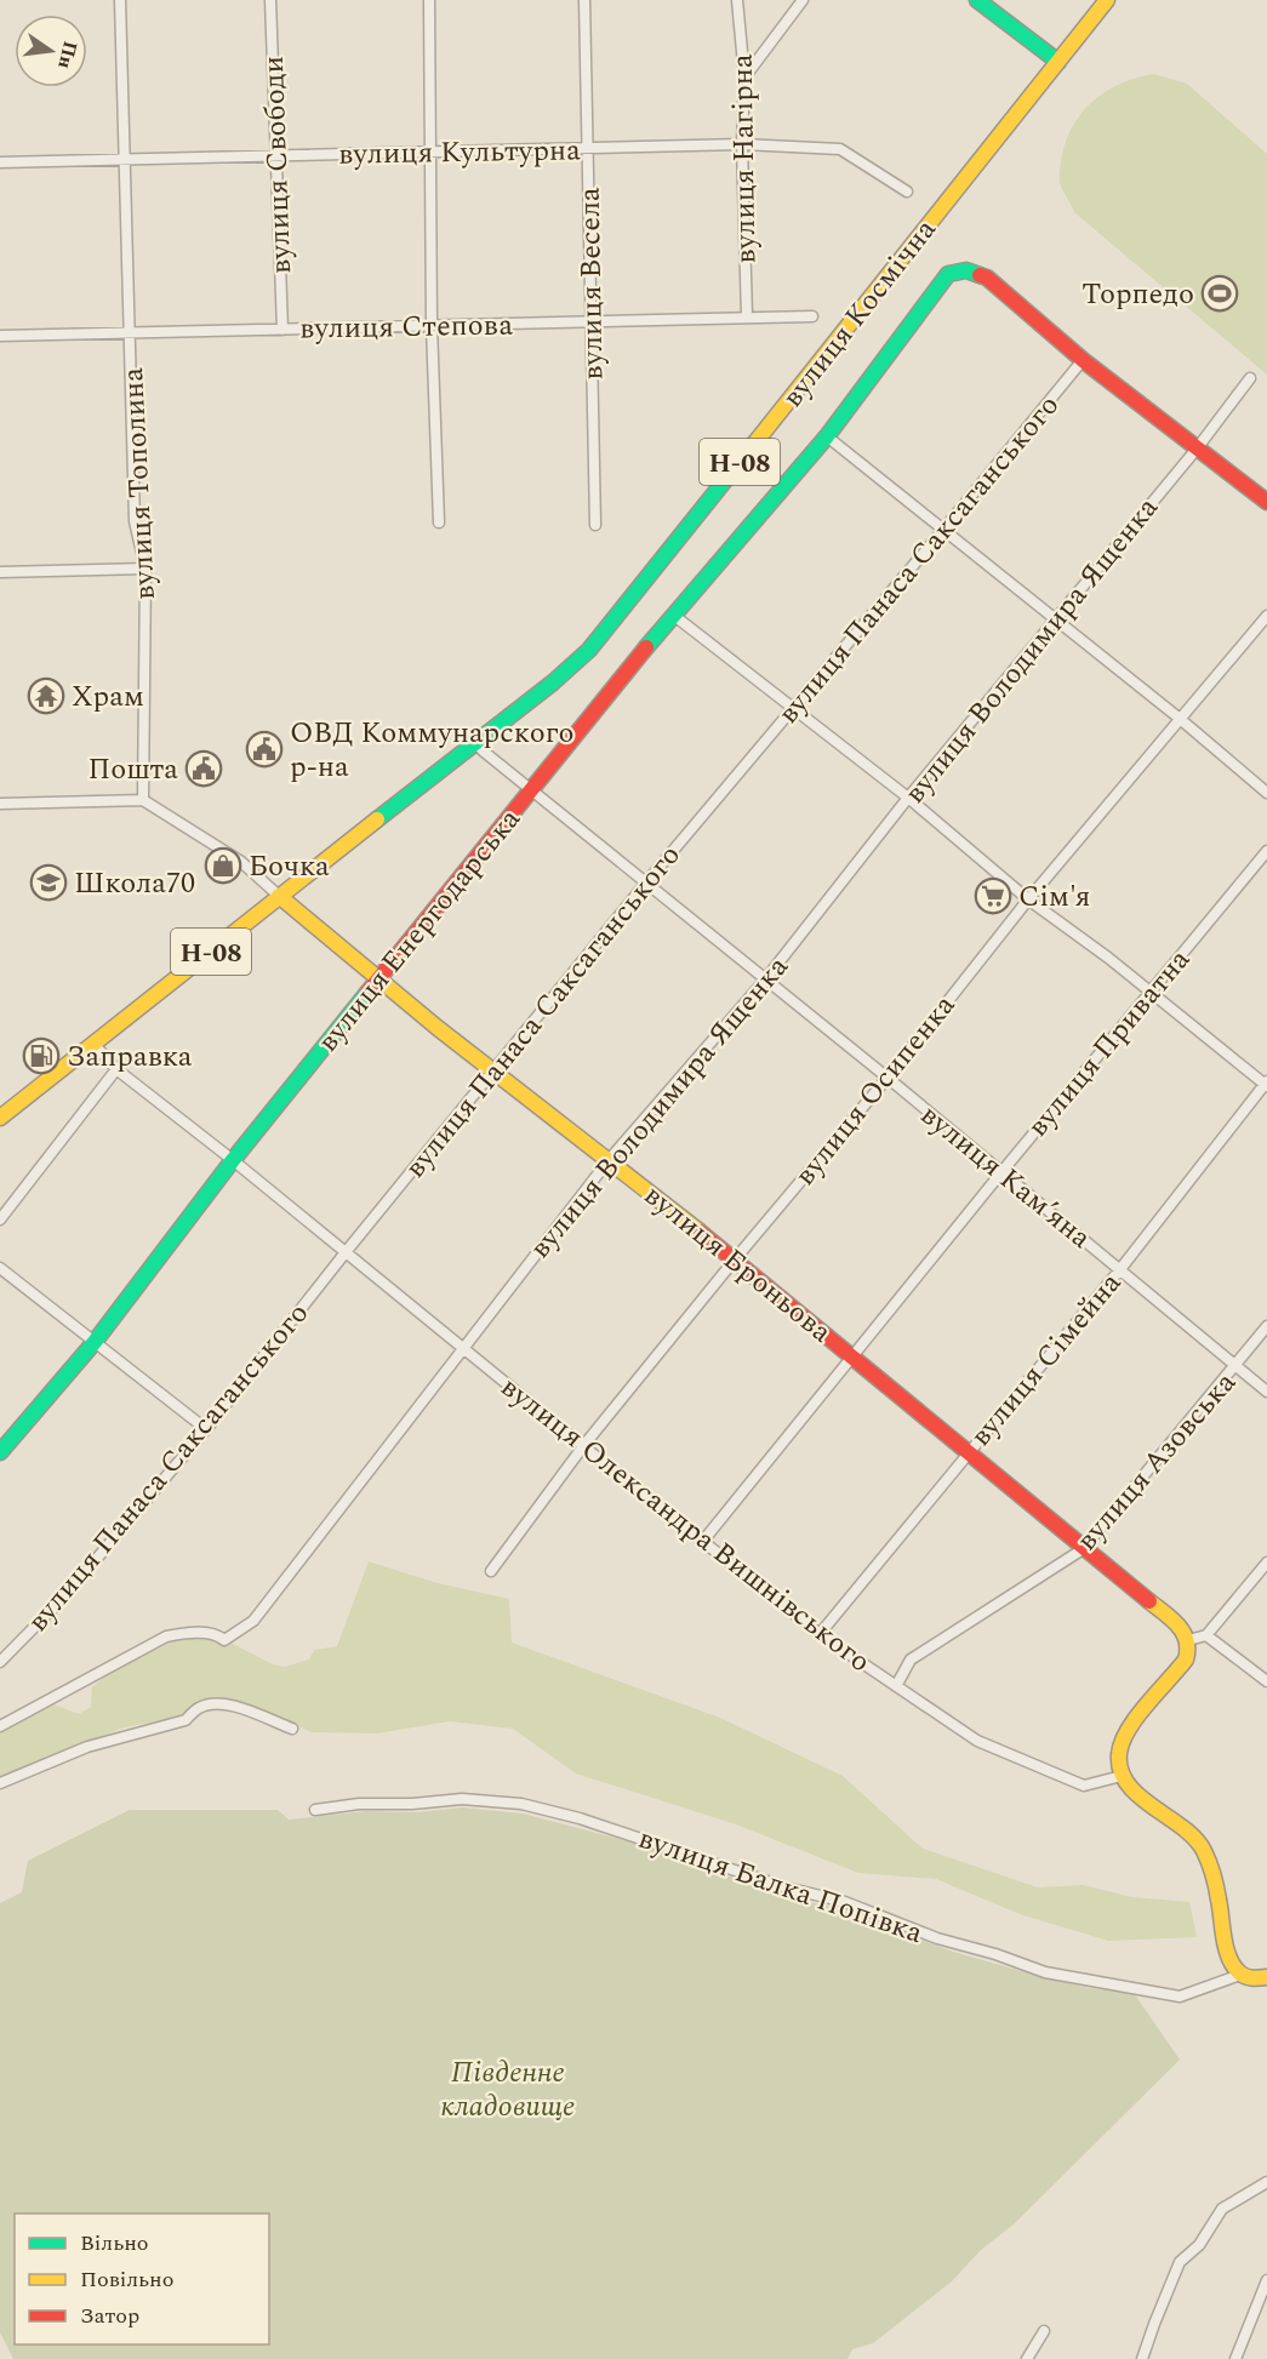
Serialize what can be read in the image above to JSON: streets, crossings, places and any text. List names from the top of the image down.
{
  "streets": {
    "street": [
      "вулиця Культурна",
      "вулиця Нагірна",
      "вулиця Свободи",
      "вулиця Весела",
      "вулиця Космічна",
      "вулиця Степова",
      "Н-08",
      "вулиця Тополина",
      "вулиця Панаса Саксаганського",
      "вулиця Володимира Ященка",
      "вулиця Енергодарська",
      "вулиця Приватна",
      "вулиця Осипенка",
      "вулиця Кам’яна",
      "вулиця Броньова",
      "вулиця Сімейна",
      "вулиця Азовська",
      "вулиця Олександра Вишнівського",
      "вулиця Балка Попівка"
    ]
  },
  "crossings": [
    ["вулиця Культурна", "вулиця Нагірна"],
    ["вулиця Культурна", "вулиця Свободи"],
    ["вулиця Культурна", "вулиця Весела"],
    ["вулиця Культурна", "вулиця Тополина"],
    ["вулиця Нагірна", "вулиця Степова"],
    ["вулиця Свободи", "вулиця Степова"],
    ["вулиця Весела", "вулиця Степова"],
    ["вулиця Космічна", "вулиця Кам’яна"],
    ["вулиця Космічна", "вулиця Броньова"],
    ["вулиця Космічна", "вулиця Олександра Вишнівського"],
    ["вулиця Степова", "вулиця Тополина"],
    ["вулиця Панаса Саксаганського", "вулиця Енергодарська"],
    ["вулиця Панаса Саксаганського", "вулиця Кам’яна"],
    ["вулиця Панаса Саксаганського", "вулиця Броньова"],
    ["вулиця Панаса Саксаганського", "вулиця Олександра Вишнівського"],
    ["вулиця Володимира Ященка", "вулиця Кам’яна"],
    ["вулиця Володимира Ященка", "вулиця Броньова"],
    ["вулиця Володимира Ященка", "вулиця Олександра Вишнівського"],
    ["вулиця Енергодарська", "вулиця Кам’яна"],
    ["вулиця Енергодарська", "вулиця Броньова"],
    ["вулиця Енергодарська", "вулиця Олександра Вишнівського"],
    ["вулиця Приватна", "вулиця Кам’яна"],
    ["вулиця Приватна", "вулиця Броньова"],
    ["вулиця Приватна", "вулиця Олександра Вишнівського"],
    ["вулиця Осипенка", "вулиця Кам’яна"],
    ["вулиця Осипенка", "вулиця Броньова"],
    ["вулиця Осипенка", "вулиця Олександра Вишнівського"],
    ["вулиця Кам’яна", "вулиця Сімейна"],
    ["вулиця Кам’яна", "вулиця Азовська"],
    ["вулиця Броньова", "вулиця Сімейна"],
    ["вулиця Броньова", "вулиця Азовська"],
    ["вулиця Сімейна", "вулиця Олександра Вишнівського"],
    ["вулиця Азовська", "вулиця Олександра Вишнівського"]
  ],
  "parks": ["Південне кладовище"],
  "places": {
    "sports": ["Торпедо"],
    "temple": ["Храм"],
    "public building": ["ОВД Коммунарского р-на", "Пошта"],
    "shop": ["Бочка"],
    "school or university": ["Школа70"],
    "supermarket": ["Сім'я"],
    "fuel station": ["Заправка"]
  },
  "legend": ["Вільно", "Повільно", "Затор"],
  "north": "right"
}
